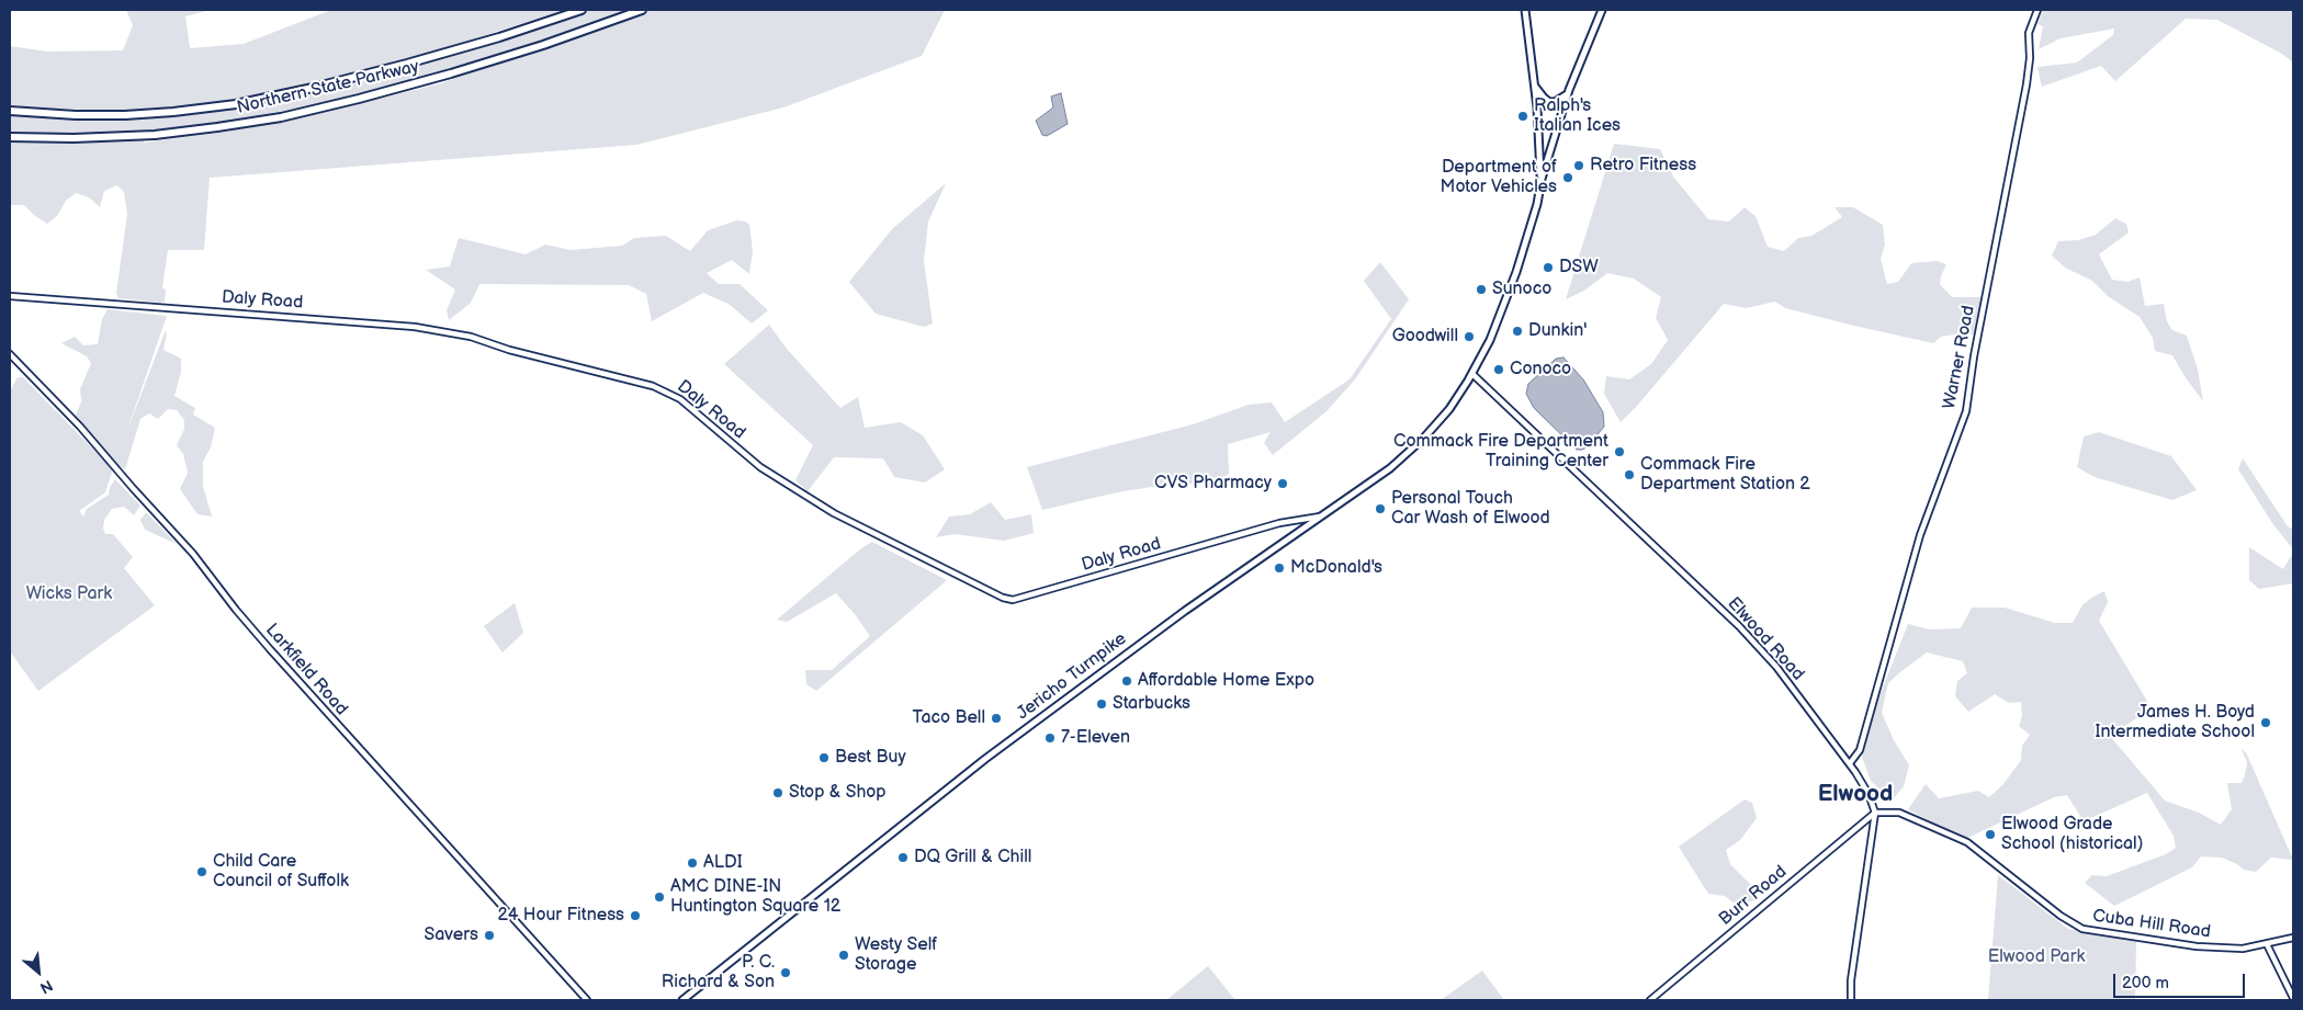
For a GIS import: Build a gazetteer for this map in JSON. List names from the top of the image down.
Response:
{
  "streets": {
    "highway": ["Northern State Parkway"],
    "main road": ["Jericho Turnpike"],
    "street": [
      "Daly Road",
      "Warner Road",
      "Elwood Road",
      "Larkfield Road",
      "Burr Road",
      "Cuba Hill Road"
    ]
  },
  "crossings": [
    ["Daly Road", "Jericho Turnpike"],
    ["Warner Road", "Elwood Road"],
    ["Elwood Road", "Jericho Turnpike"],
    ["Elwood Road", "Burr Road"],
    ["Elwood Road", "Cuba Hill Road"],
    ["Burr Road", "Cuba Hill Road"]
  ],
  "districts": ["Elwood"],
  "parks": ["Wicks Park", "Elwood Park"],
  "places": [
    "Ralph's Italian Ices",
    "Retro Fitness",
    "Department of Motor Vehicles",
    "DSW",
    "Sunoco",
    "Dunkin'",
    "Goodwill",
    "Conoco",
    "Commack Fire Department Training Center",
    "Commack Fire Department Station 2",
    "CVS Pharmacy",
    "Personal Touch Car Wash of Elwood",
    "McDonald's",
    "Affordable Home Expo",
    "Starbucks",
    "Taco Bell",
    "James H. Boyd Intermediate School",
    "7-Eleven",
    "Best Buy",
    "Stop & Shop",
    "Elwood Grade School (historical)",
    "DQ Grill & Chill",
    "ALDI",
    "Child Care Council of Suffolk",
    "AMC DINE-IN Huntington Square 12",
    "24 Hour Fitness",
    "Savers",
    "Westy Self Storage",
    "P. C. Richard & Son"
  ],
  "scale_bar": "200 m",
  "north": "bottom right"
}
